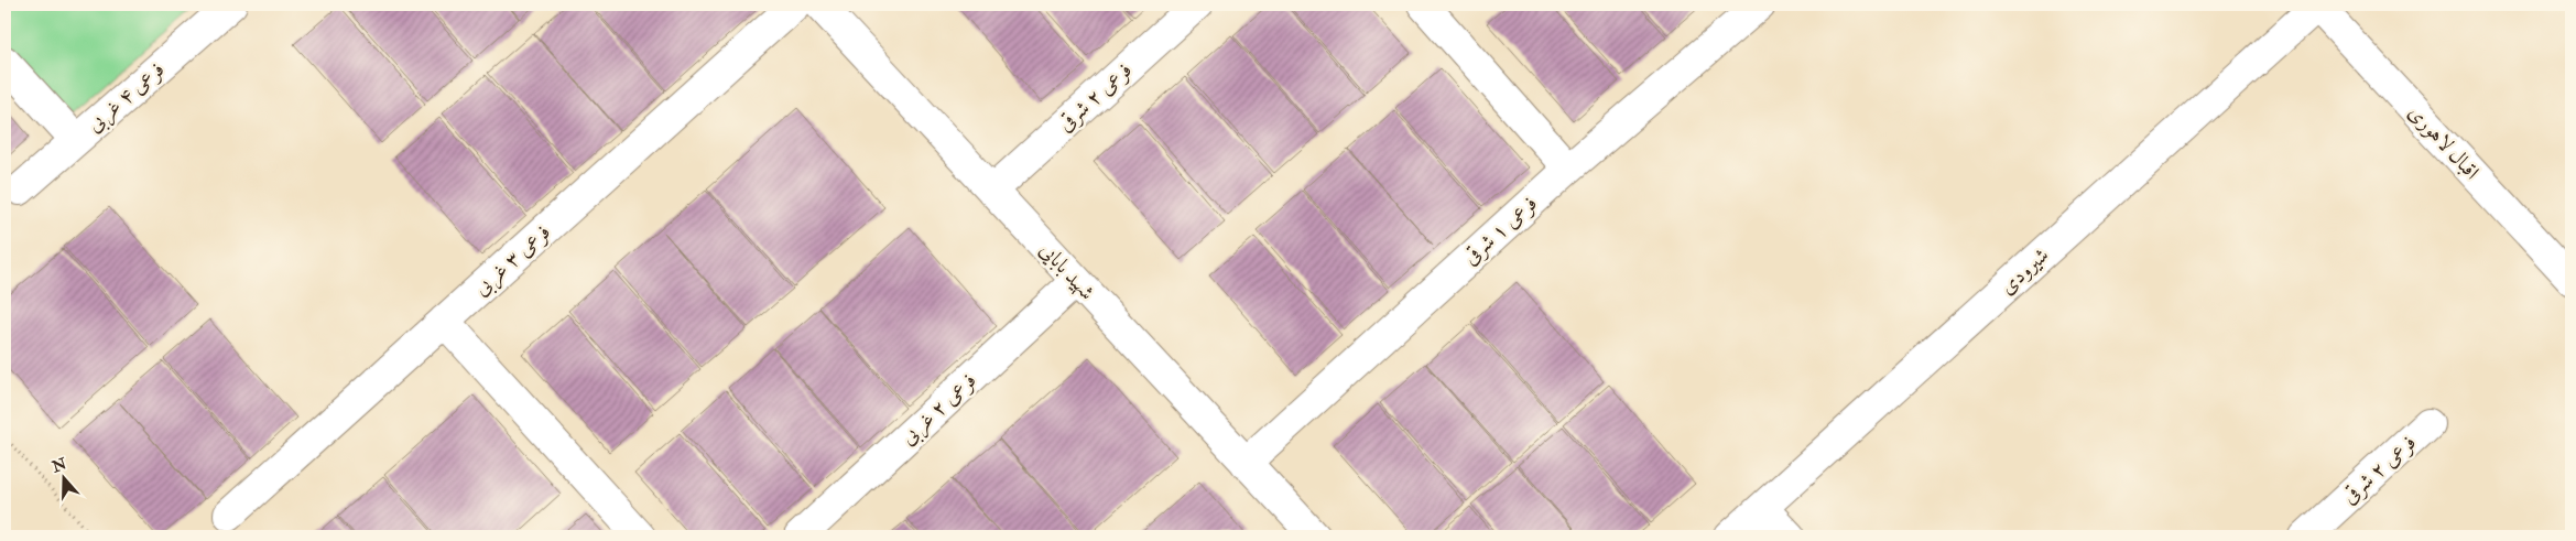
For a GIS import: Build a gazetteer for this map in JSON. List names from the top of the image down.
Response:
{
  "streets": {
    "street": [
      "فرعی ۴ غربی",
      "فرعی ۲ شرقی",
      "اقبال لاهوری",
      "فرعی ۱ شرقی",
      "فرعی ۳ غربی",
      "شهید بابایی",
      "شیرودی",
      "فرعی ۲ غربی"
    ]
  },
  "crossings": [
    ["فرعی ۲ شرقی", "شهید بابایی"],
    ["اقبال لاهوری", "شیرودی"],
    ["فرعی ۱ شرقی", "شهید بابایی"],
    ["شهید بابایی", "فرعی ۲ غربی"]
  ],
  "north": "top"
}
